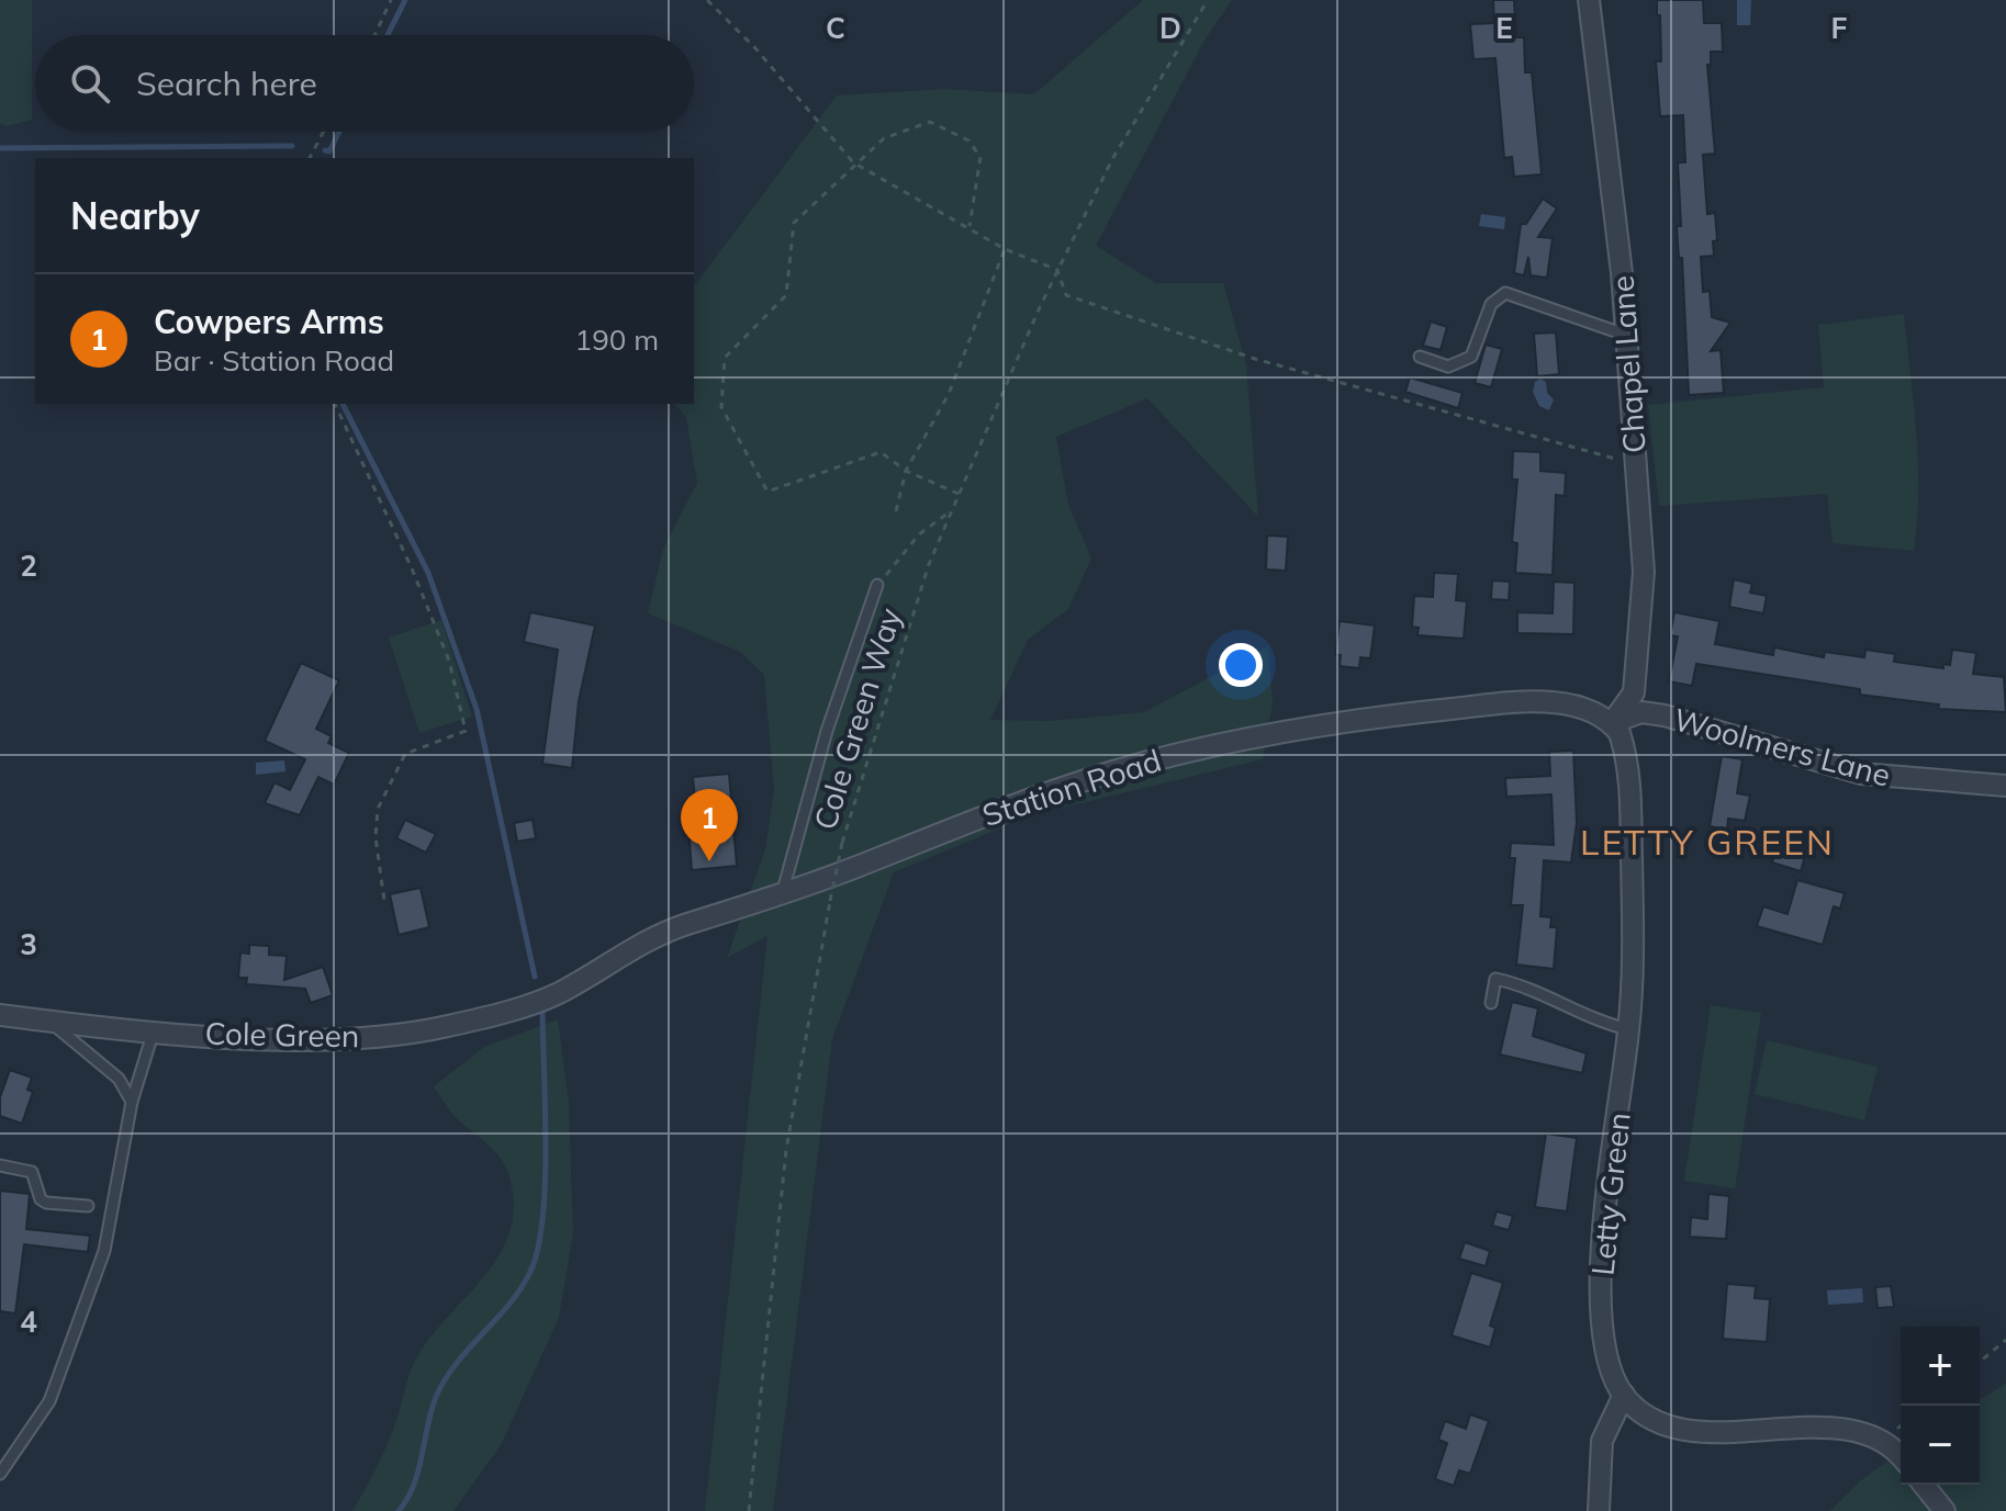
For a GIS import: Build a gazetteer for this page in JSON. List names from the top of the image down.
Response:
{
  "streets": {
    "street": [
      "Chapel Lane",
      "Woolmers Lane",
      "Station Road",
      "Cole Green",
      "Letty Green"
    ],
    "path": ["Cole Green Way"]
  },
  "crossings": [
    ["Chapel Lane", "Woolmers Lane"],
    ["Chapel Lane", "Station Road"],
    ["Chapel Lane", "Letty Green"],
    ["Woolmers Lane", "Station Road"],
    ["Woolmers Lane", "Letty Green"],
    ["Station Road", "Cole Green"],
    ["Station Road", "Letty Green"]
  ],
  "districts": ["LETTY GREEN"],
  "page": {
    "search": "Search here",
    "heading": "Nearby",
    "list": [
      {
        "mark": "1",
        "name": "Cowpers Arms",
        "note": "Bar · Station Road",
        "value": "190 m"
      }
    ],
    "pins": "1",
    "map_buttons": ["+", "−"]
  },
  "grid": {
    "columns": [
      "C",
      "D",
      "E",
      "F"
    ],
    "rows": ["2", "3", "4"]
  }
}
